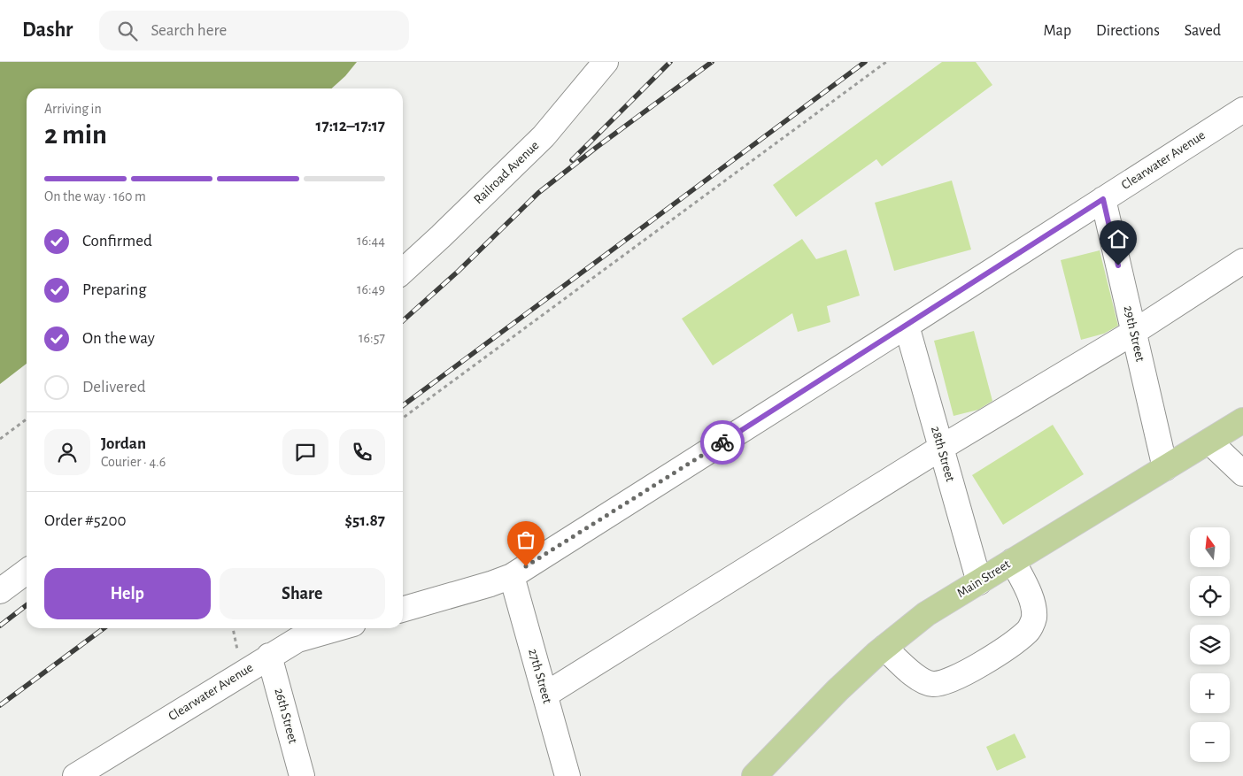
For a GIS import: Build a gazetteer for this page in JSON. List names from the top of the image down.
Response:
{
  "streets": {
    "main road": ["Main Street"],
    "street": [
      "Clearwater Avenue",
      "Railroad Avenue",
      "29th Street",
      "28th Street",
      "27th Street",
      "26th Street"
    ]
  },
  "crossings": [
    ["Clearwater Avenue", "29th Street"],
    ["Clearwater Avenue", "28th Street"],
    ["Clearwater Avenue", "27th Street"],
    ["Clearwater Avenue", "26th Street"],
    ["29th Street", "Main Street"],
    ["28th Street", "Main Street"]
  ],
  "north": "top",
  "page": {
    "header": "Dashr",
    "search": "Search here",
    "nav": ["Map", "Directions", "Saved"],
    "heading": ["2 min", "Arriving in", "17:12–17:17"],
    "panel": [
      "Jordan",
      "Courier · 4.6",
      "Order #5200",
      "$51.87"
    ],
    "bar": "On the way · 160 m",
    "list": [
      ["Confirmed", "16:44"],
      ["Preparing", "16:49"],
      ["On the way", "16:57"],
      "Delivered"
    ],
    "map_buttons": ["+", "−"],
    "buttons": ["Help", "Share"]
  }
}
